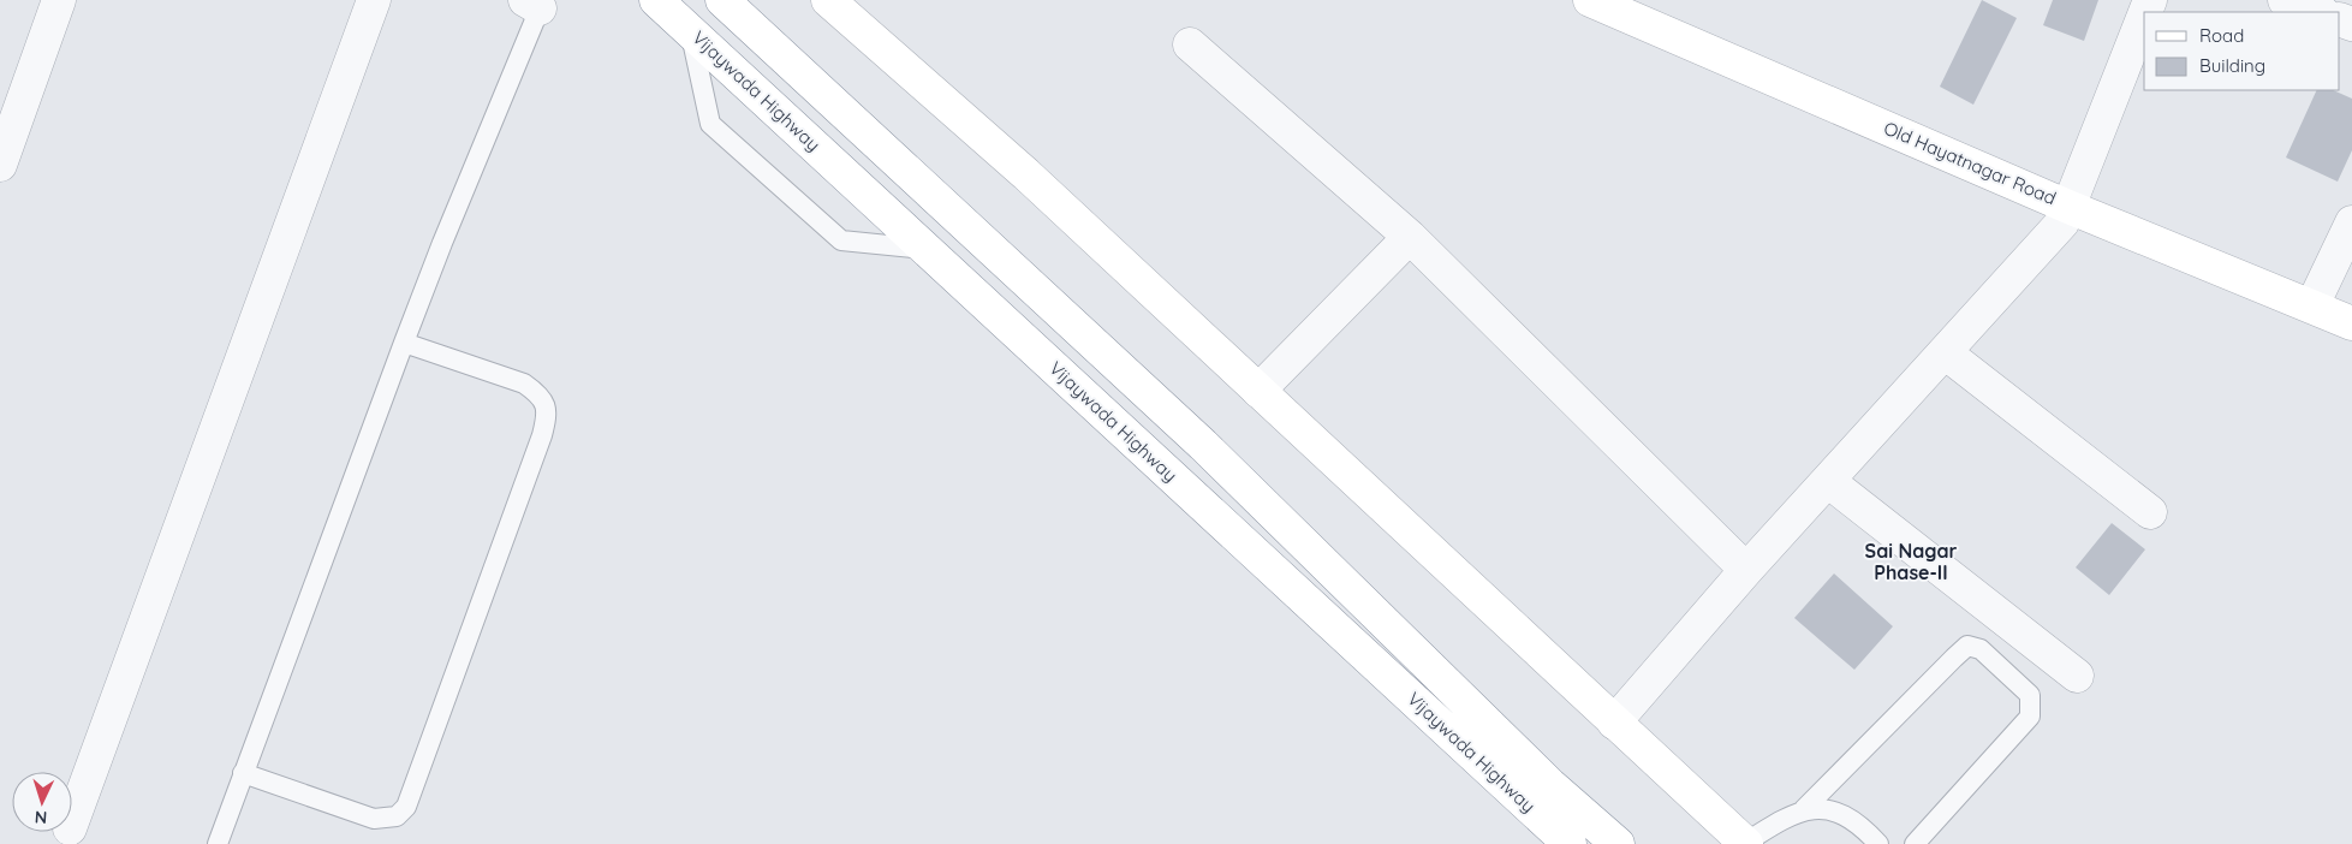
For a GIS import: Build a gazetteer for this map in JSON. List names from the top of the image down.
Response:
{
  "streets": {
    "main road": ["Vijaywada Highway", "Old Hayatnagar Road"]
  },
  "districts": ["Sai Nagar Phase-II"],
  "legend": ["Road", "Building"],
  "north": "bottom"
}
